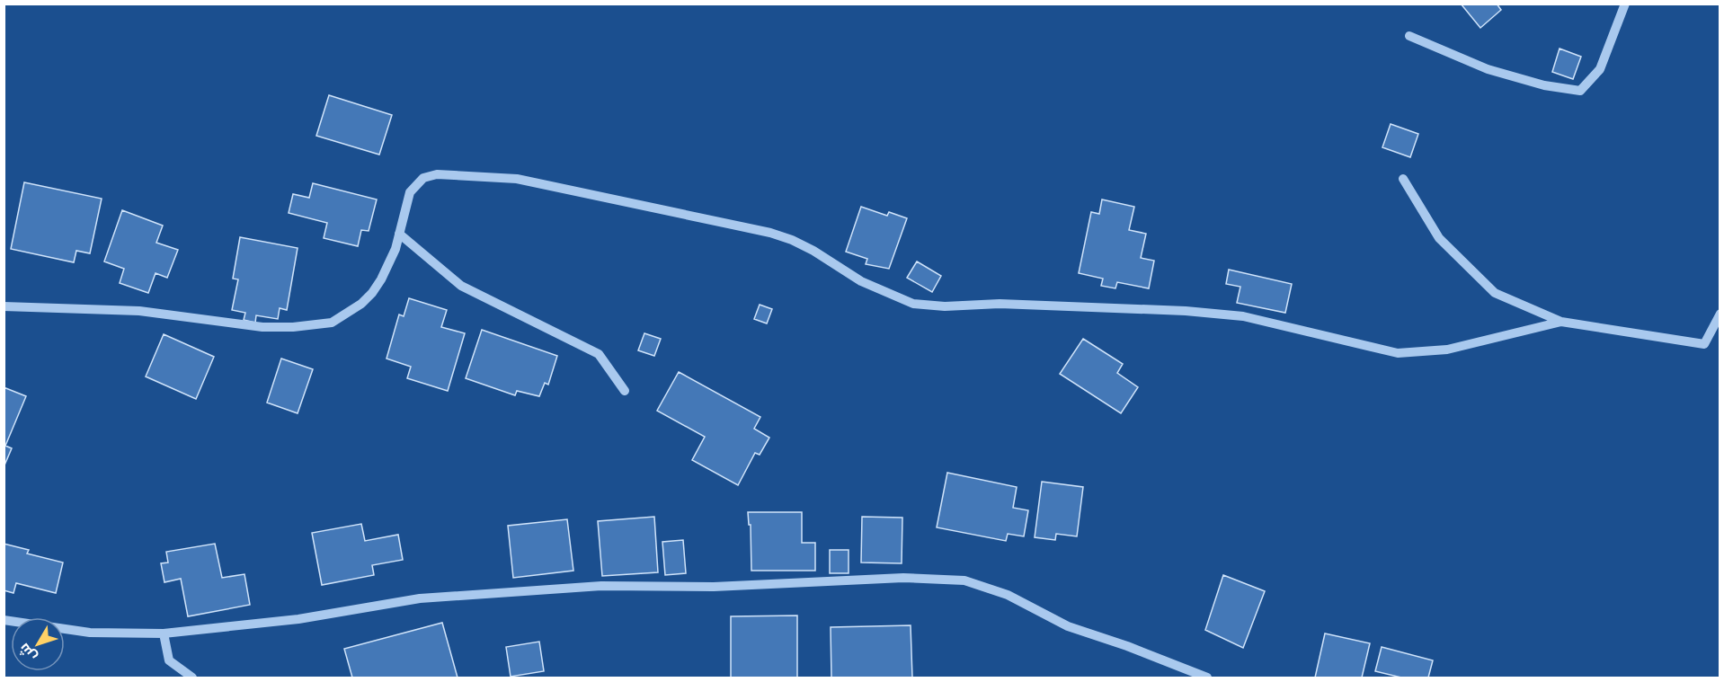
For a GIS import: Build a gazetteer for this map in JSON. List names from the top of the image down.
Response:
{
  "north": "bottom left"
}
